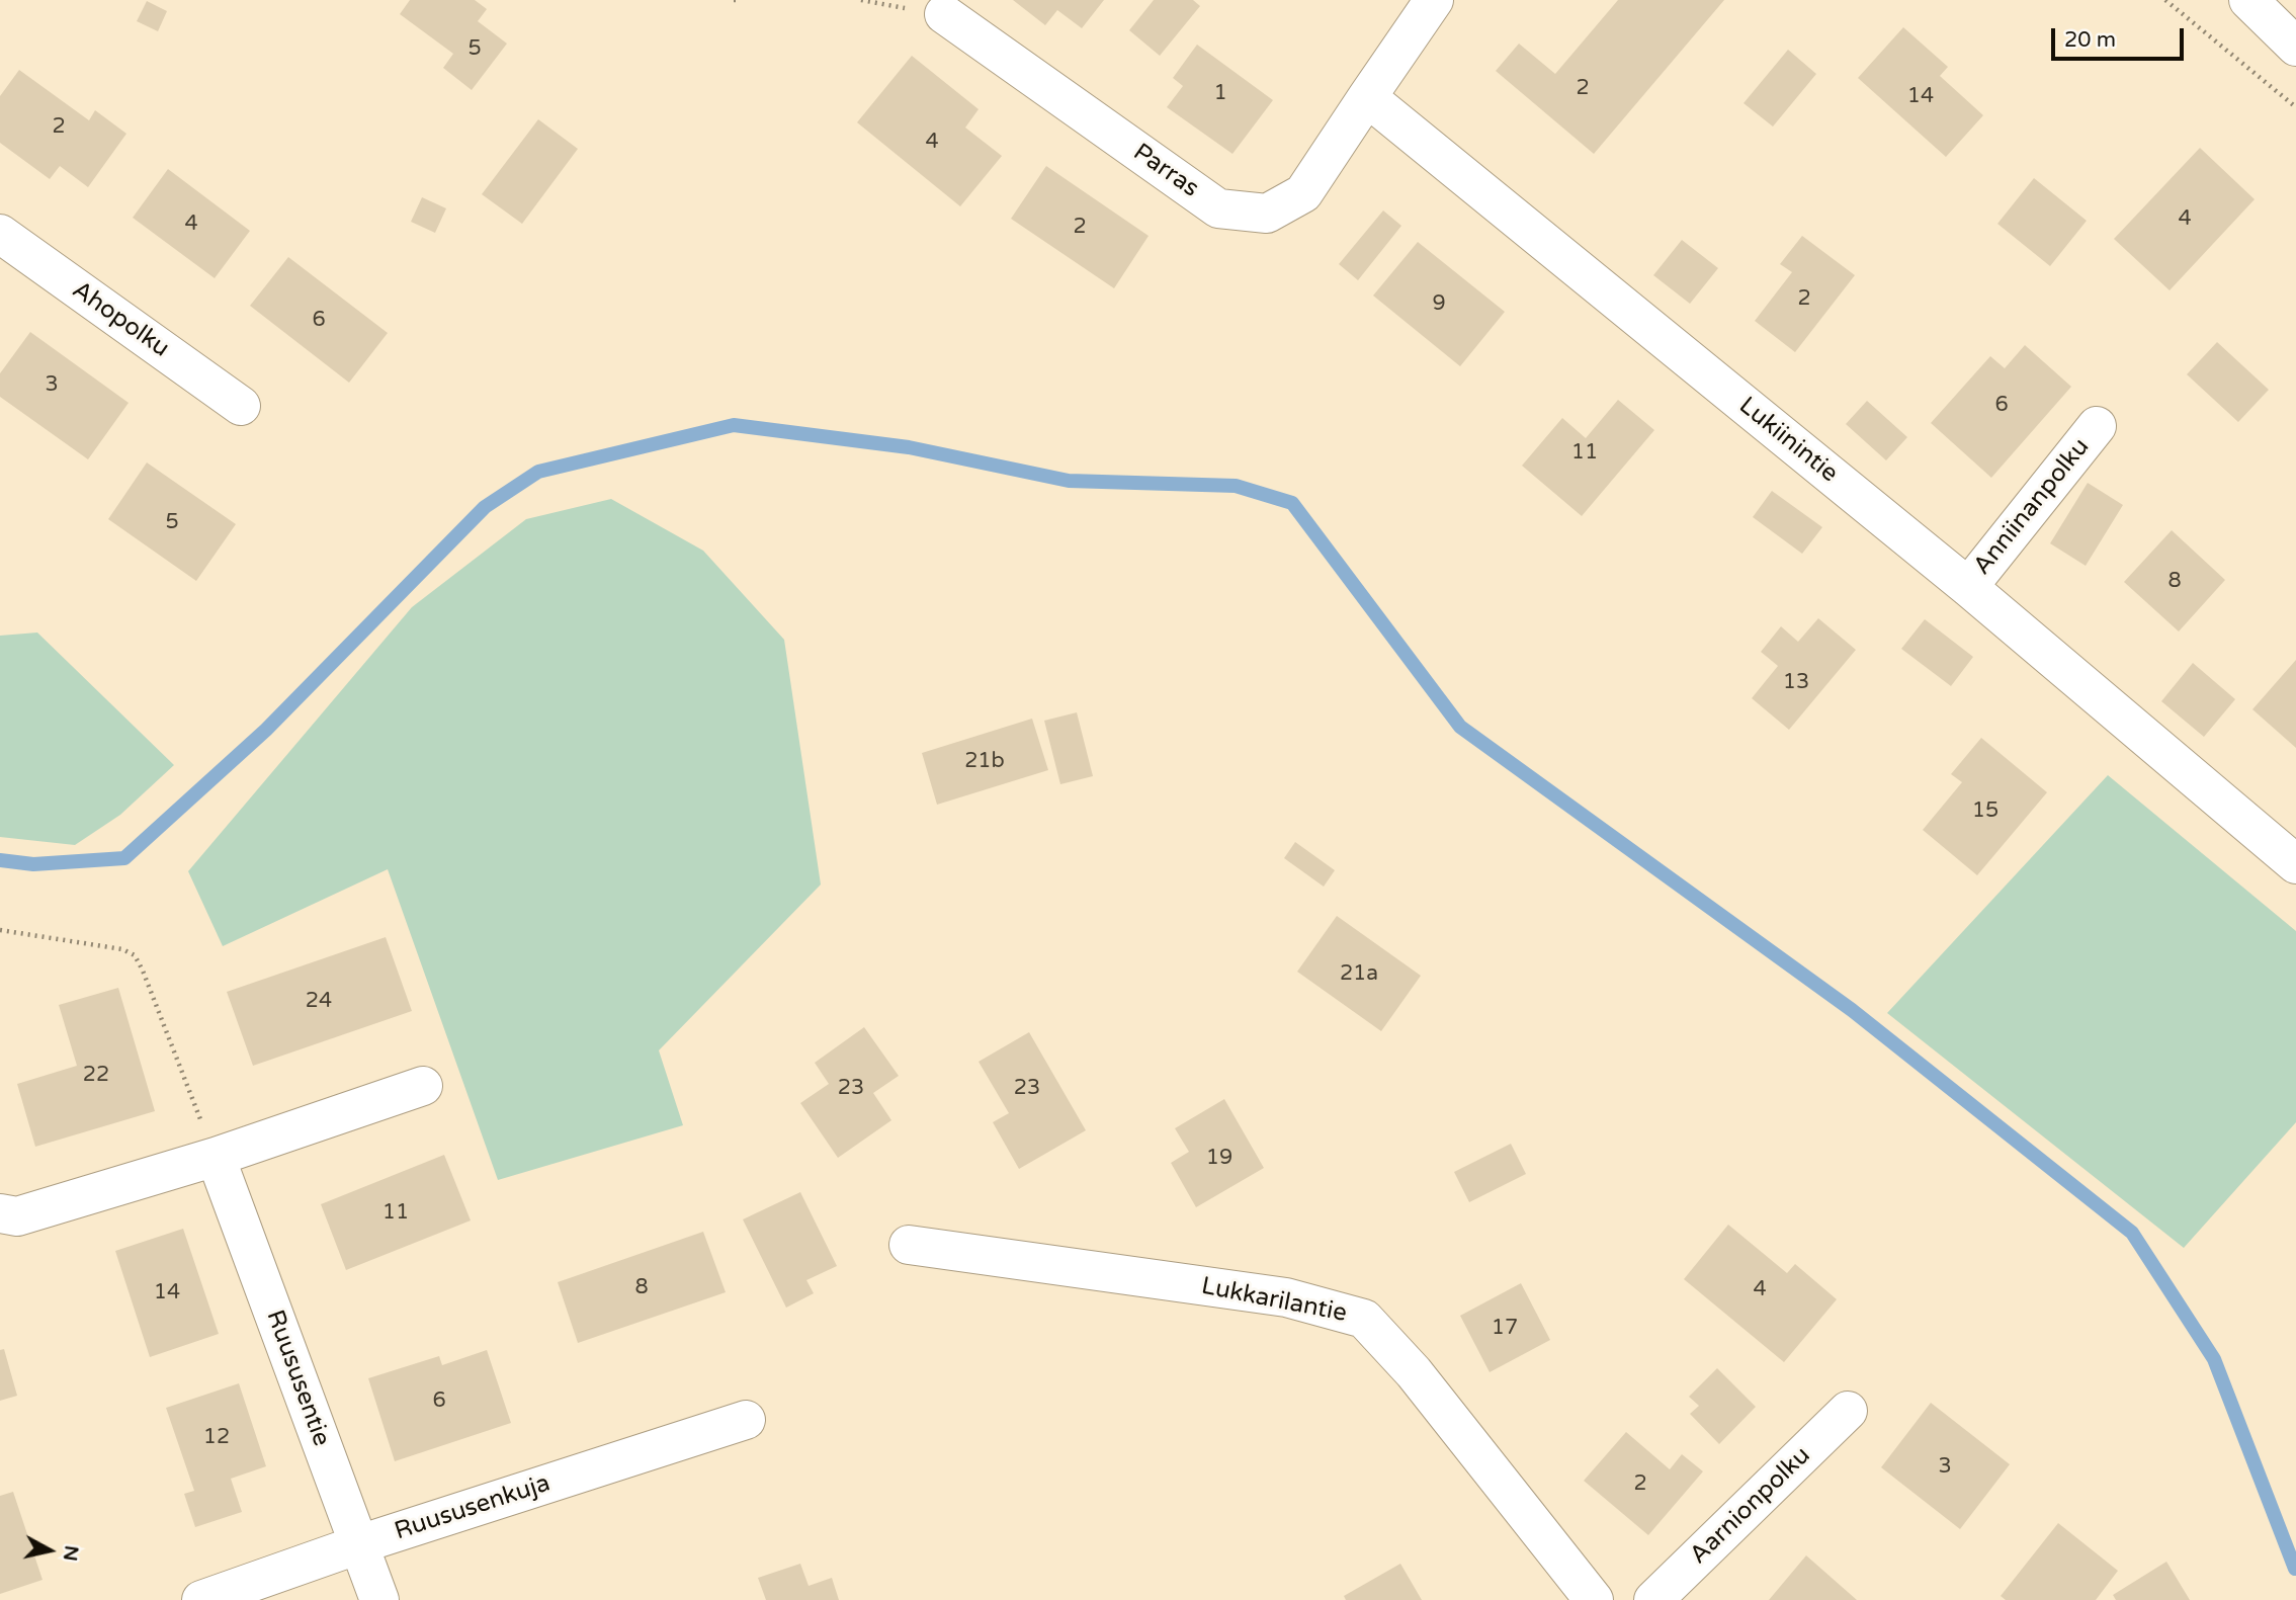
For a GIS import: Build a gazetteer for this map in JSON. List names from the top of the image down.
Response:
{
  "streets": {
    "street": [
      "Parras",
      "Ahopolku",
      "Lukiinintie",
      "Anniinanpolku",
      "Lukkarilantie",
      "Ruususentie",
      "Aarnionpolku",
      "Ruususenkuja"
    ]
  },
  "crossings": [
    ["Parras", "Lukiinintie"],
    ["Lukiinintie", "Anniinanpolku"],
    ["Ruususentie", "Ruususenkuja"]
  ],
  "house_numbers": [
    "5",
    "2",
    "1",
    "14",
    "2",
    "4",
    "4",
    "4",
    "2",
    "2",
    "9",
    "6",
    "3",
    "6",
    "11",
    "5",
    "8",
    "13",
    "21b",
    "15",
    "21a",
    "24",
    "22",
    "23",
    "23",
    "19",
    "11",
    "8",
    "4",
    "14",
    "17",
    "6",
    "12",
    "3",
    "2"
  ],
  "scale_bar": "20 m",
  "north": "right"
}
